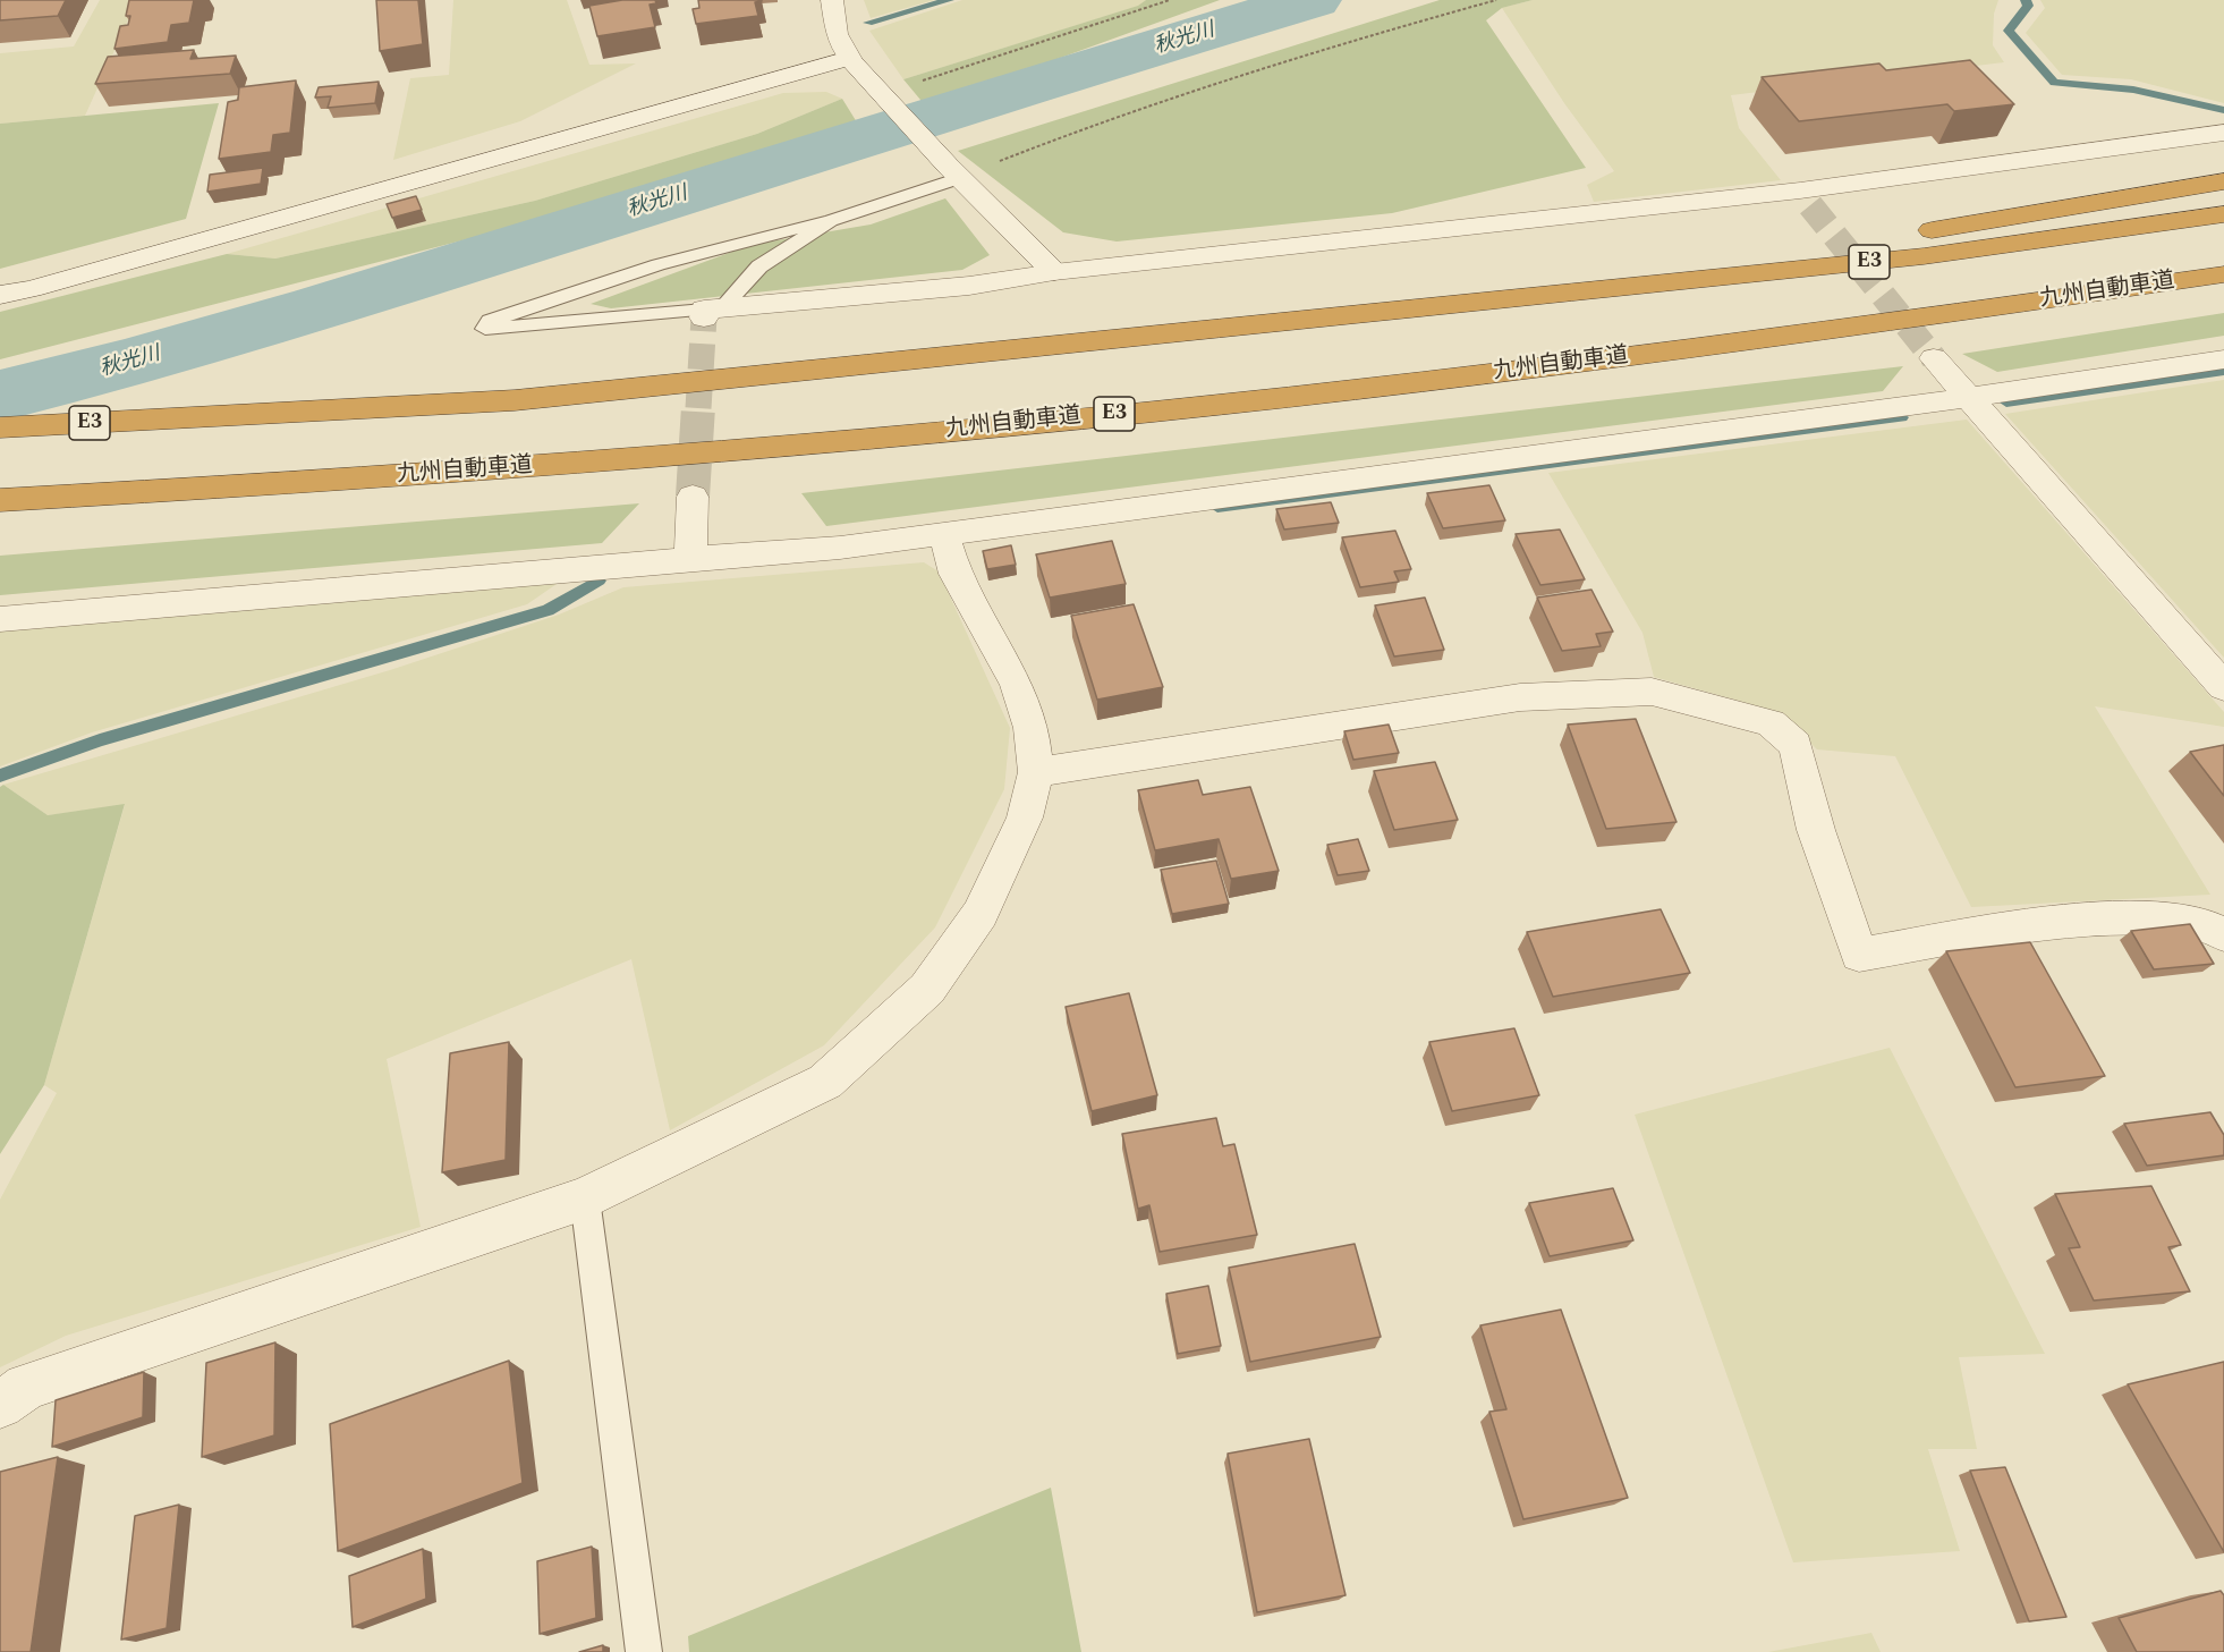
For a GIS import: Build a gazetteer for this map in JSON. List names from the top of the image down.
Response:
{
  "streets": {
    "highway": ["E3", "九州自動車道"]
  },
  "water": ["秋光川"]
}
